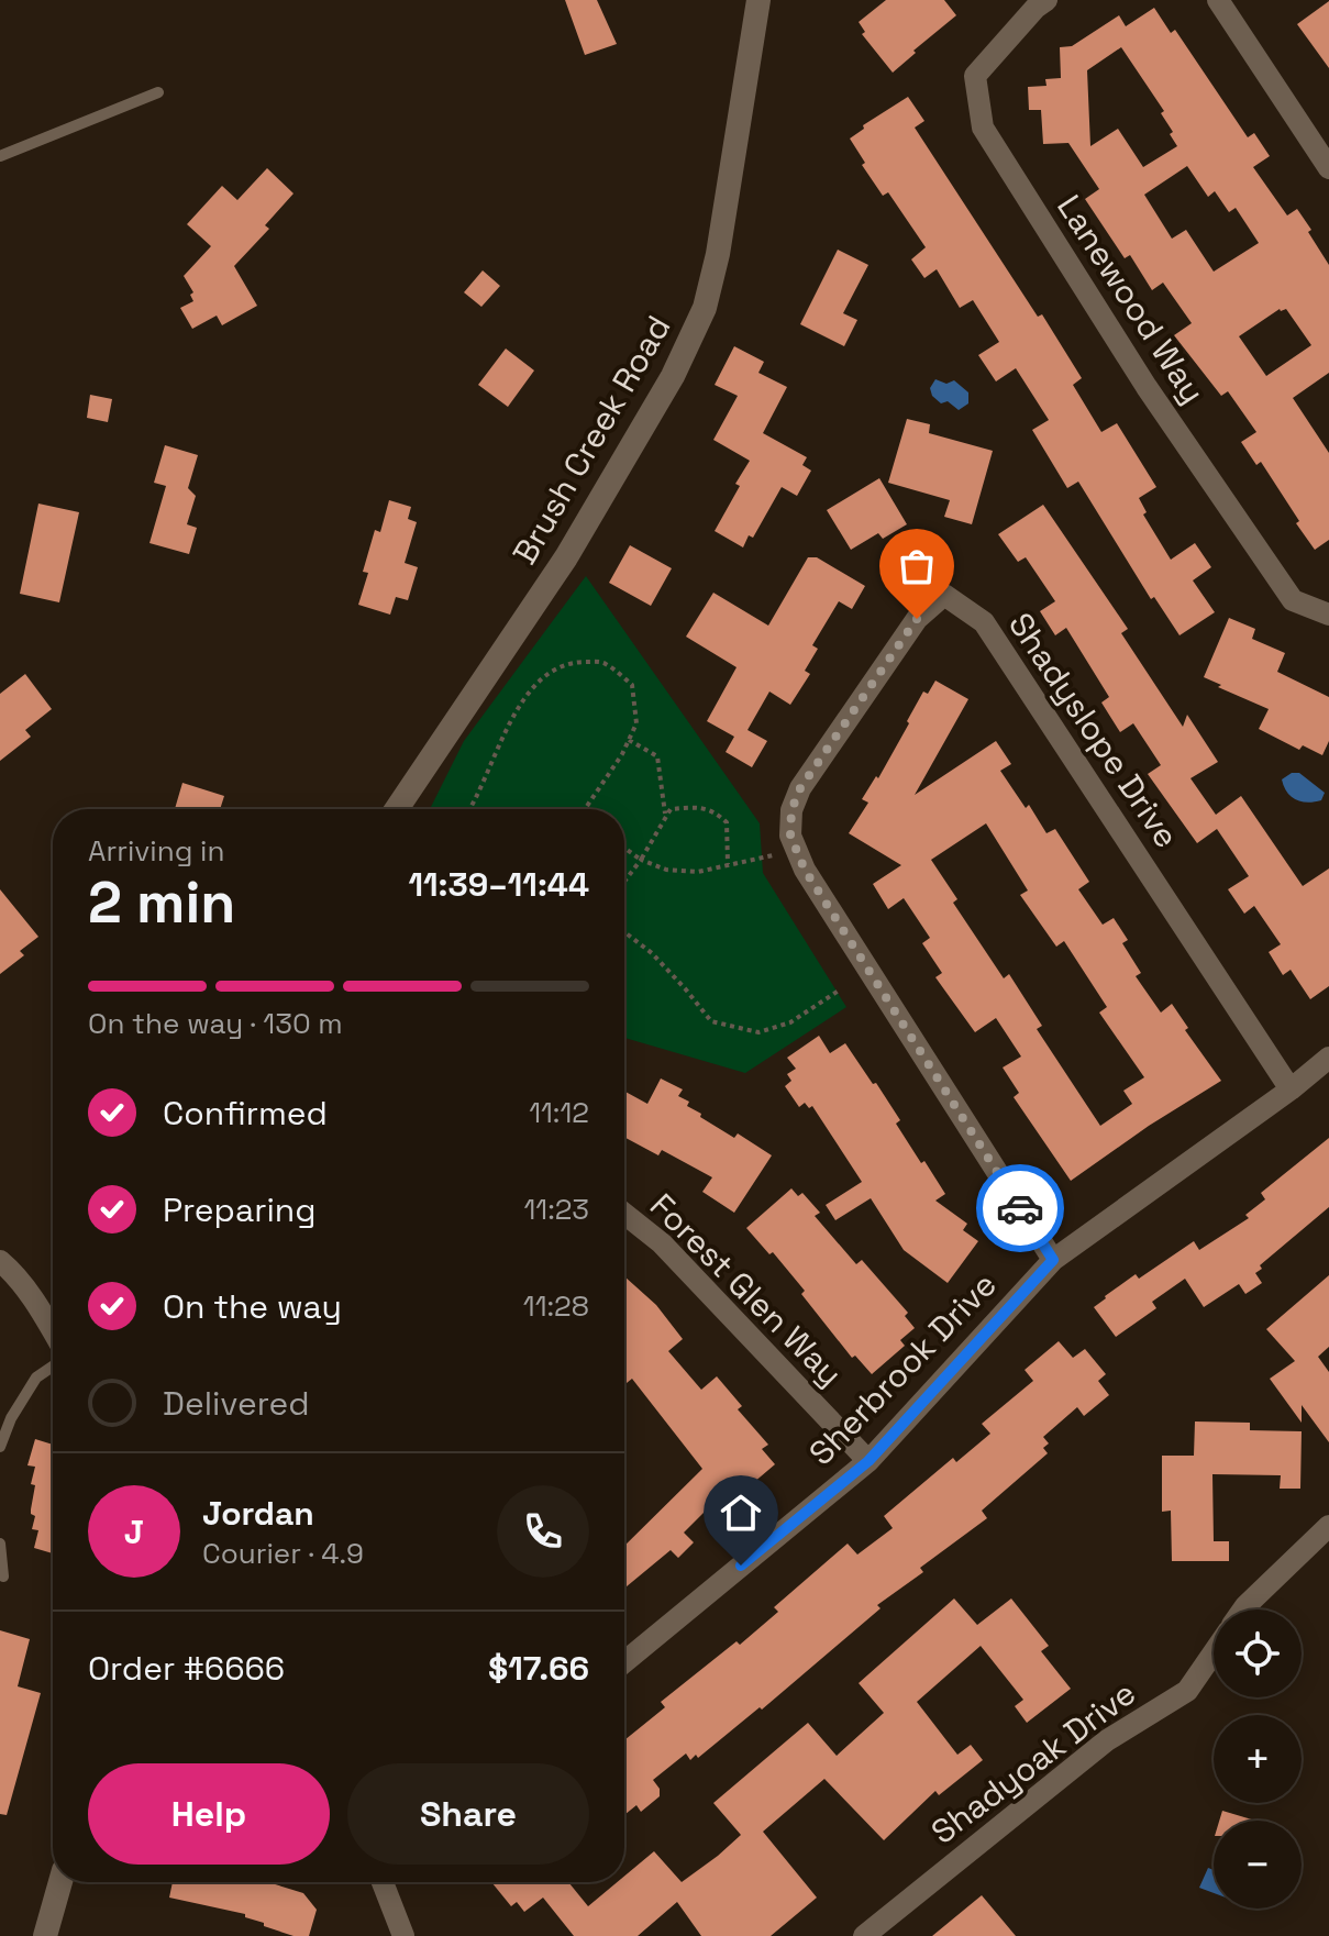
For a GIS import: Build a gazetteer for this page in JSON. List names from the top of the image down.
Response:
{
  "streets": {
    "street": [
      "Lanewood Way",
      "Brush Creek Road",
      "Shadyslope Drive",
      "Forest Glen Way",
      "Sherbrook Drive",
      "Shadyoak Drive"
    ]
  },
  "crossings": [
    ["Shadyslope Drive", "Sherbrook Drive"],
    ["Forest Glen Way", "Sherbrook Drive"]
  ],
  "page": {
    "heading": ["2 min", "Arriving in", "11:39–11:44"],
    "panel": [
      "Jordan",
      "Courier · 4.9",
      "Order #6666",
      "$17.66"
    ],
    "bar": "On the way · 130 m",
    "list": [
      ["Confirmed", "11:12"],
      ["Preparing", "11:23"],
      ["On the way", "11:28"],
      "Delivered"
    ],
    "round": "J",
    "map_buttons": ["+", "−"],
    "buttons": ["Help", "Share"]
  }
}
